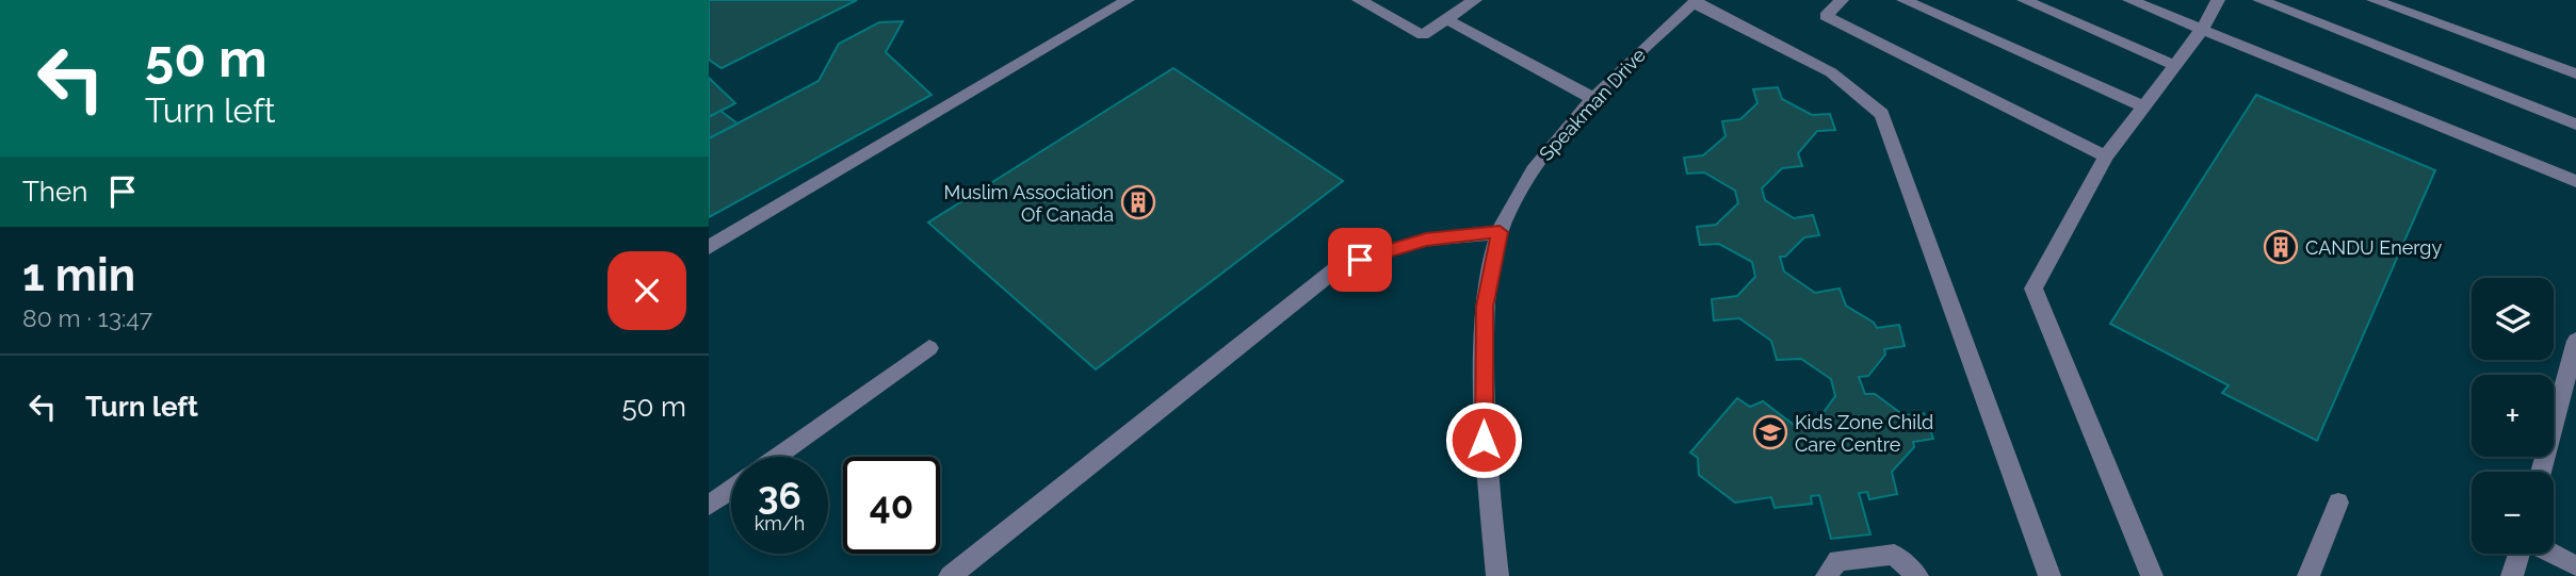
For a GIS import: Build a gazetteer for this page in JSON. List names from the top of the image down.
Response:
{
  "streets": {
    "street": ["Speakman Drive"]
  },
  "places": {
    "building": ["Muslim Association Of Canada", "CANDU Energy"],
    "school or university": ["Kids Zone Child Care Centre"]
  },
  "page": {
    "turn": ["50 m", "Turn left"],
    "then": "Then",
    "heading": ["1 min", "80 m · 13:47"],
    "map_buttons": ["+", "−"],
    "list": [
      {
        "name": "Turn left",
        "value": "50 m"
      }
    ],
    "speed": "36 km/h",
    "limit": "40"
  }
}
